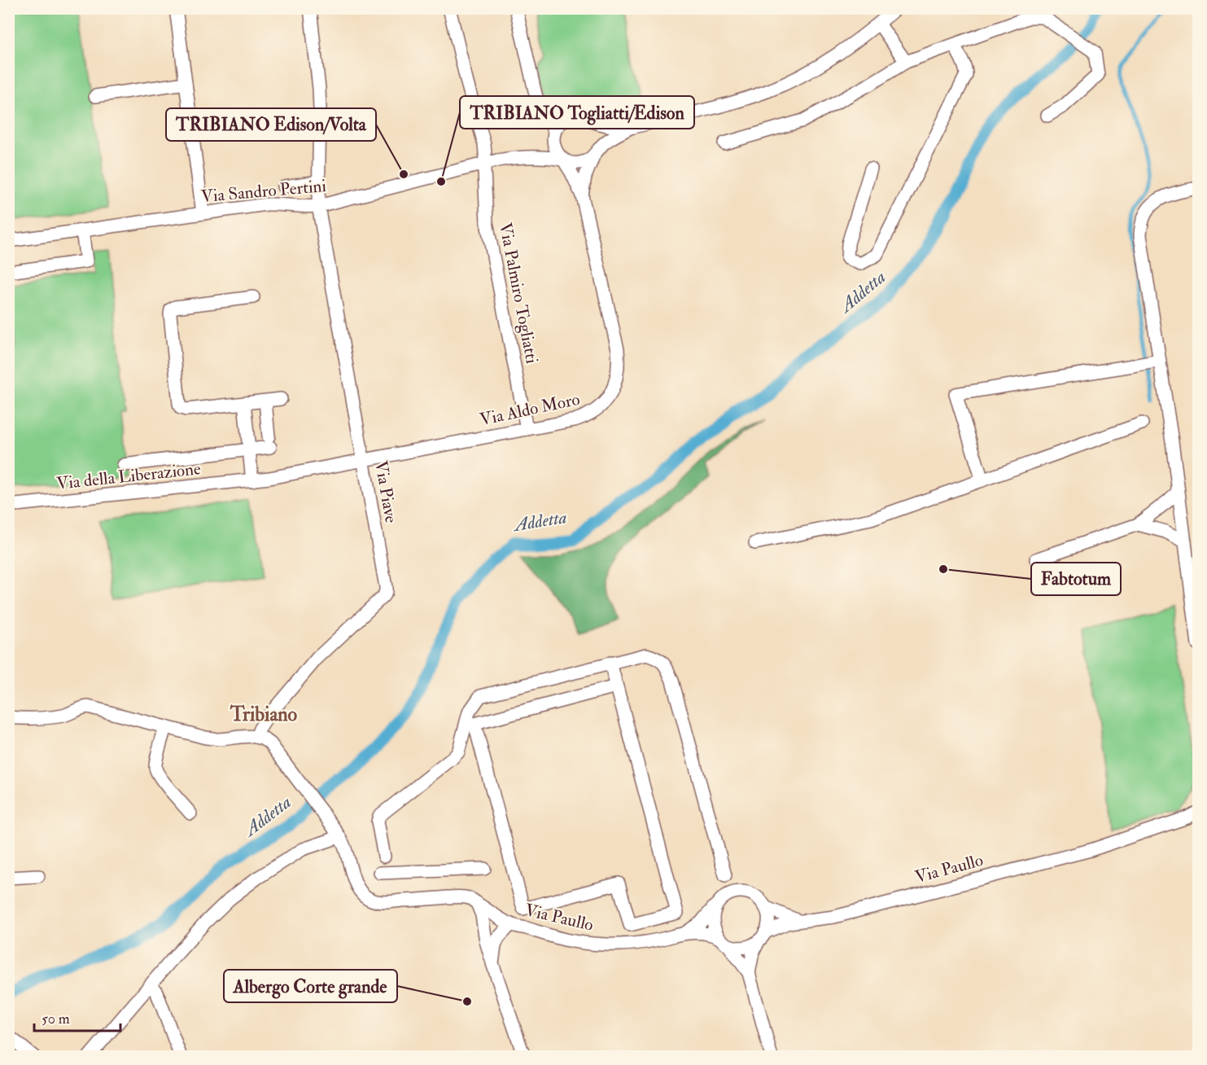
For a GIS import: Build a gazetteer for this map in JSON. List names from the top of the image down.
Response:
{
  "streets": {
    "street": [
      "Via Sandro Pertini",
      "Via Palmiro Togliatti",
      "Via Aldo Moro",
      "Via della Liberazione",
      "Via Piave",
      "Via Paullo"
    ]
  },
  "crossings": [
    ["Via Sandro Pertini", "Via Palmiro Togliatti"],
    ["Via Sandro Pertini", "Via Piave"],
    ["Via Palmiro Togliatti", "Via Aldo Moro"],
    ["Via Aldo Moro", "Via della Liberazione"],
    ["Via Aldo Moro", "Via Piave"],
    ["Via della Liberazione", "Via Piave"]
  ],
  "districts": ["Tribiano"],
  "water": ["Addetta"],
  "places": [
    "TRIBIANO Edison/Volta",
    "TRIBIANO Togliatti/Edison",
    "Fabtotum",
    "Albergo Corte grande"
  ],
  "scale_bar": "50 m"
}
